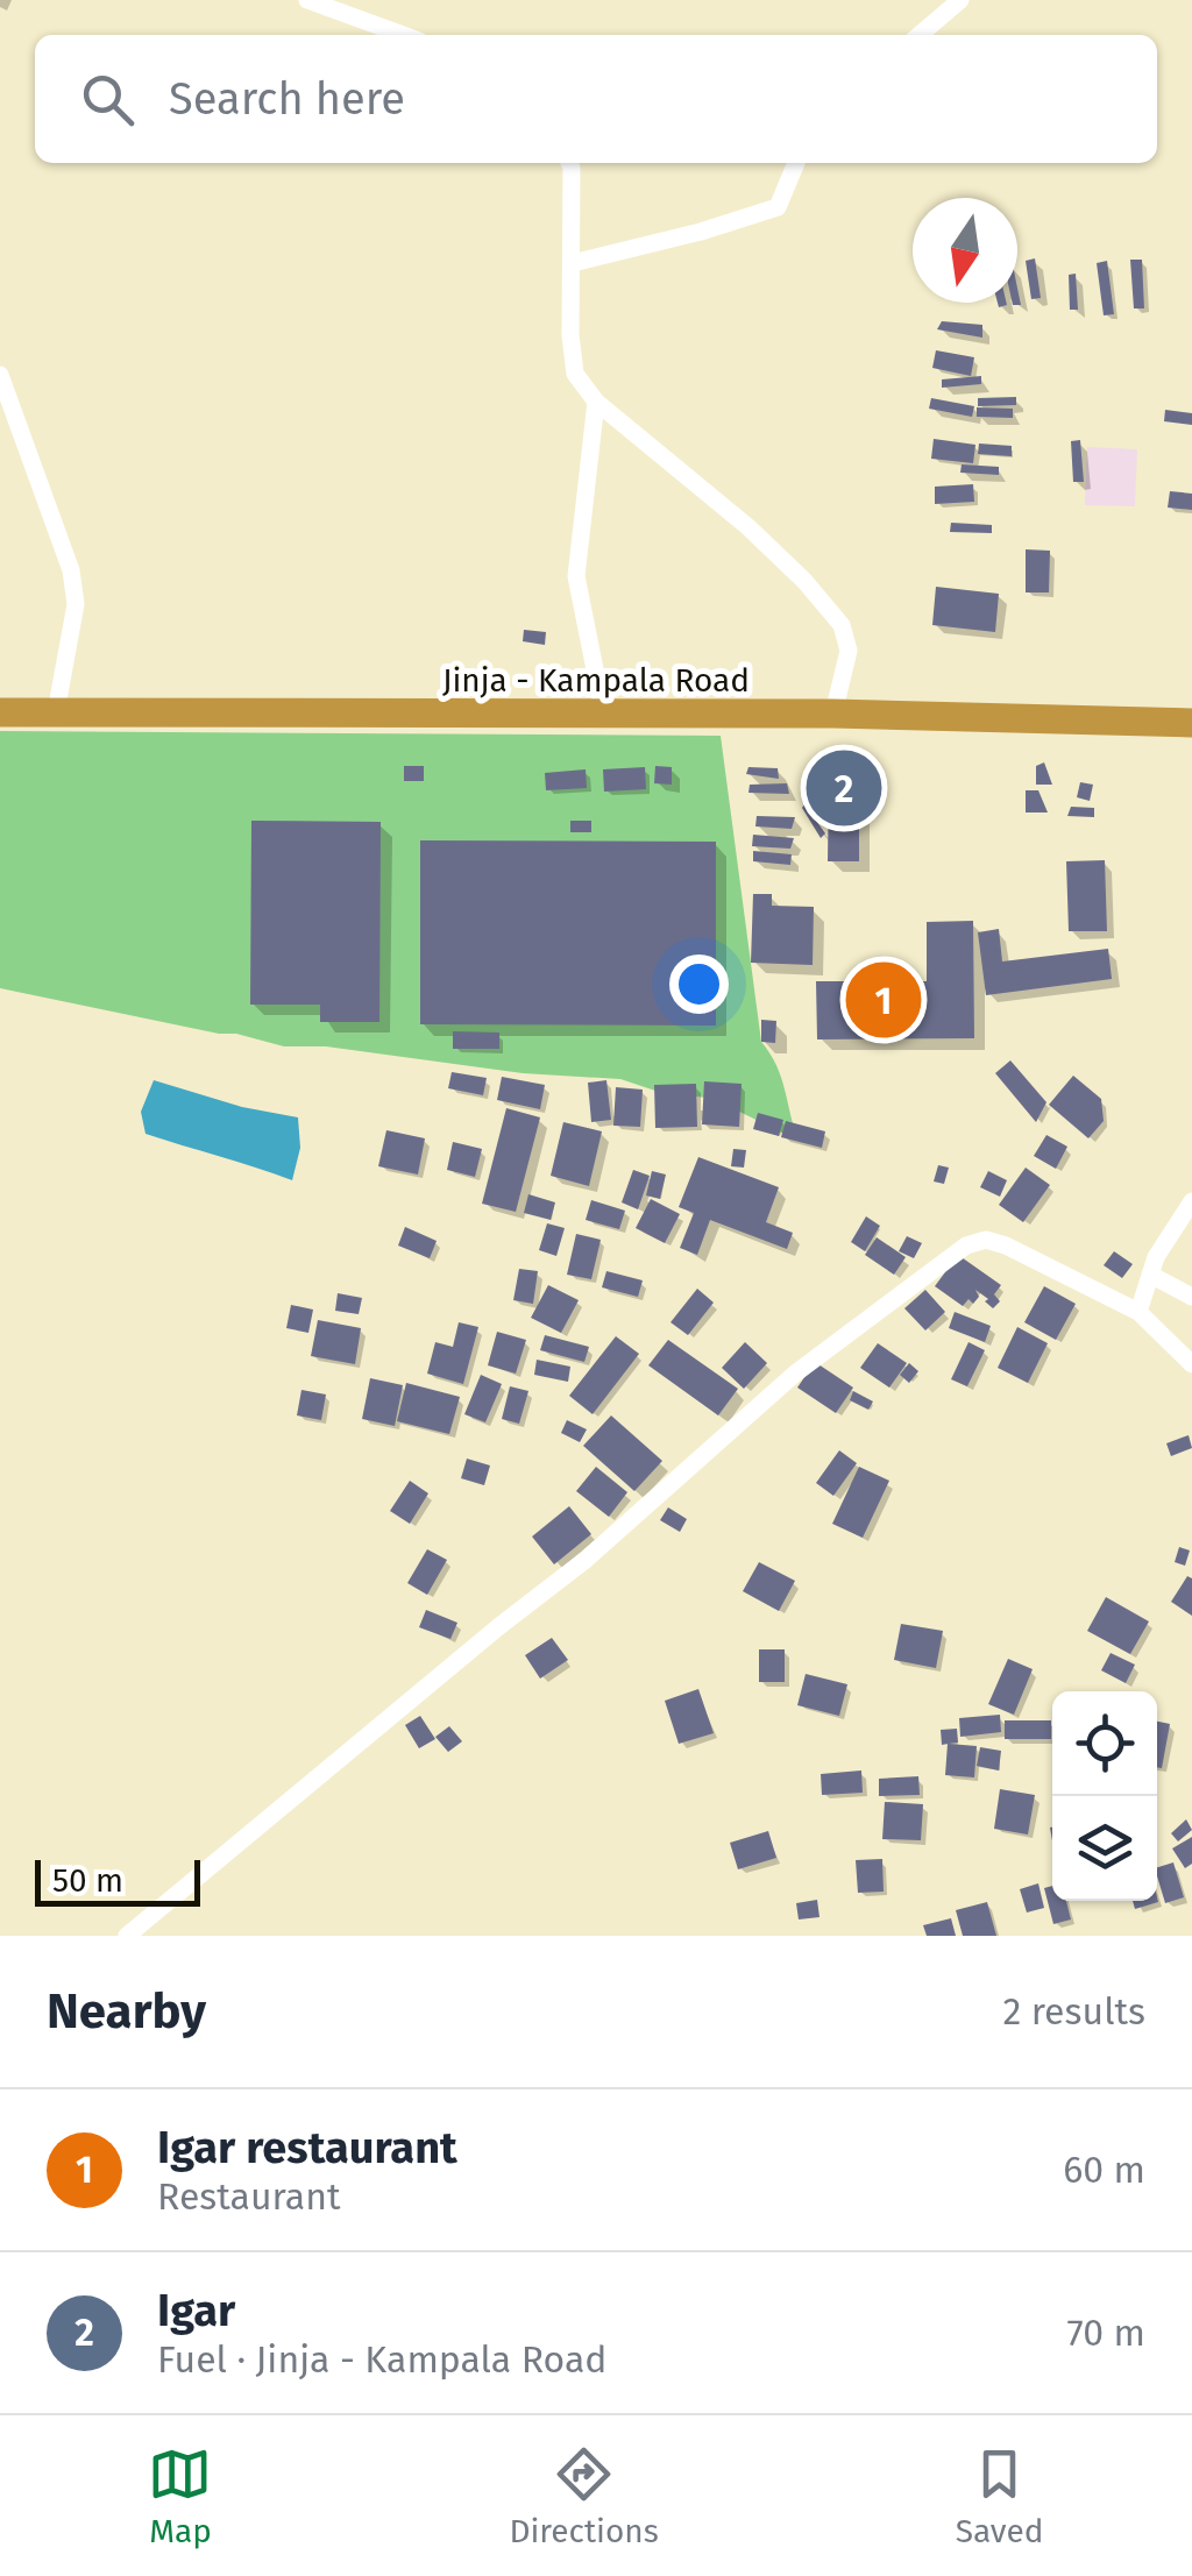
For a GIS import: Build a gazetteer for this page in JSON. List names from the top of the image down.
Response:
{
  "streets": {
    "highway": ["Jinja - Kampala Road"]
  },
  "scale_bar": "50 m",
  "north": "bottom",
  "page": {
    "search": "Search here",
    "pins": ["2", "1"],
    "scale": "50 m",
    "heading": ["Nearby", "2 results"],
    "list": [
      {
        "mark": "1",
        "name": "Igar restaurant",
        "note": "Restaurant",
        "value": "60 m"
      },
      {
        "mark": "2",
        "name": "Igar",
        "note": "Fuel · Jinja - Kampala Road",
        "value": "70 m"
      }
    ],
    "nav": ["Map", "Directions", "Saved"]
  }
}
